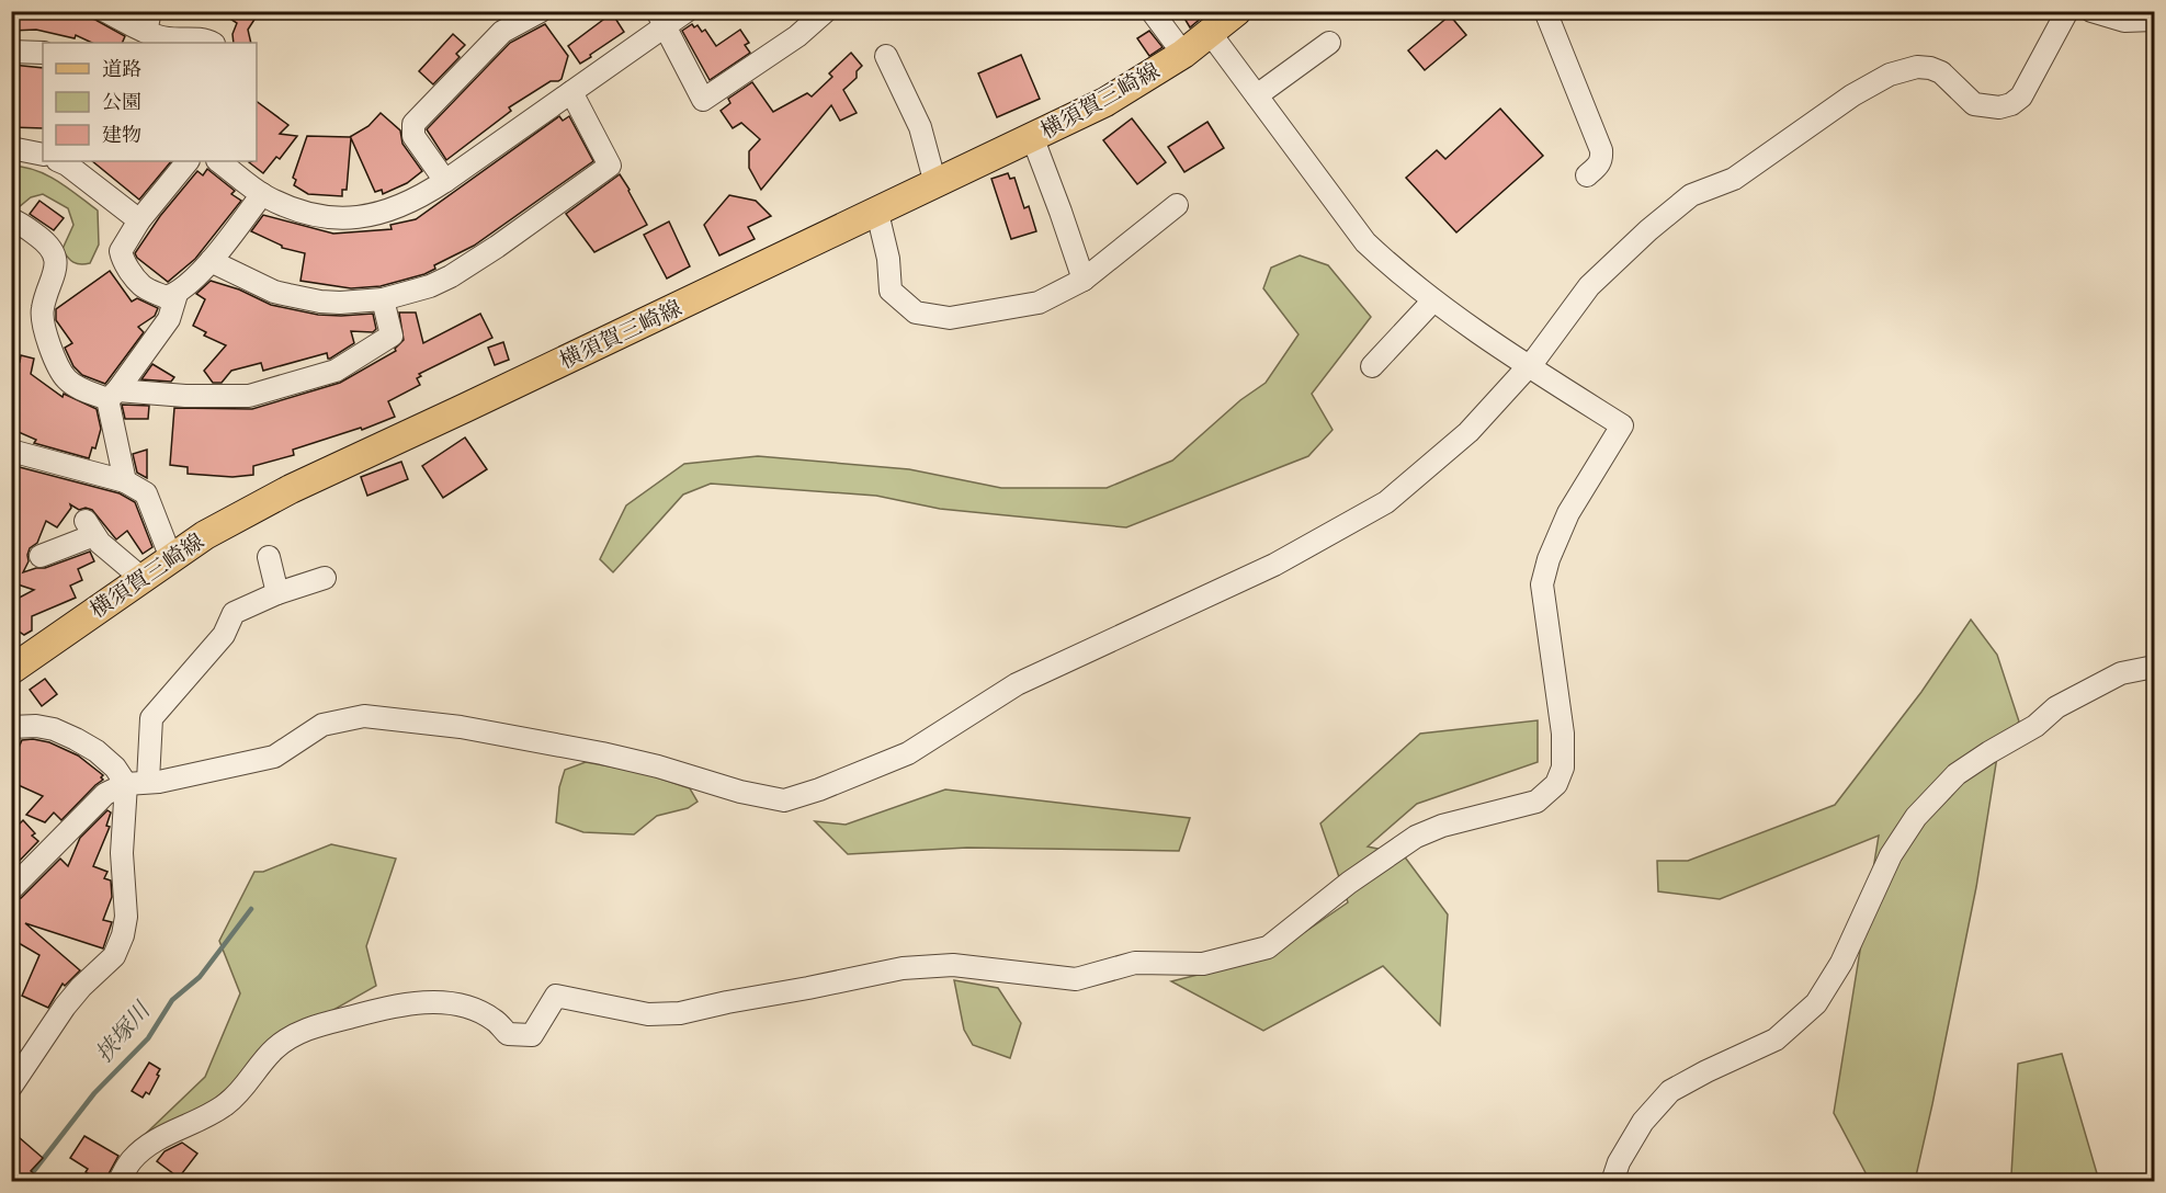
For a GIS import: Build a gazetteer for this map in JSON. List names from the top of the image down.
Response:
{
  "streets": {
    "main road": ["横須賀三崎線"]
  },
  "water": ["挟塚川"],
  "legend": ["道路", "公園", "建物"]
}
